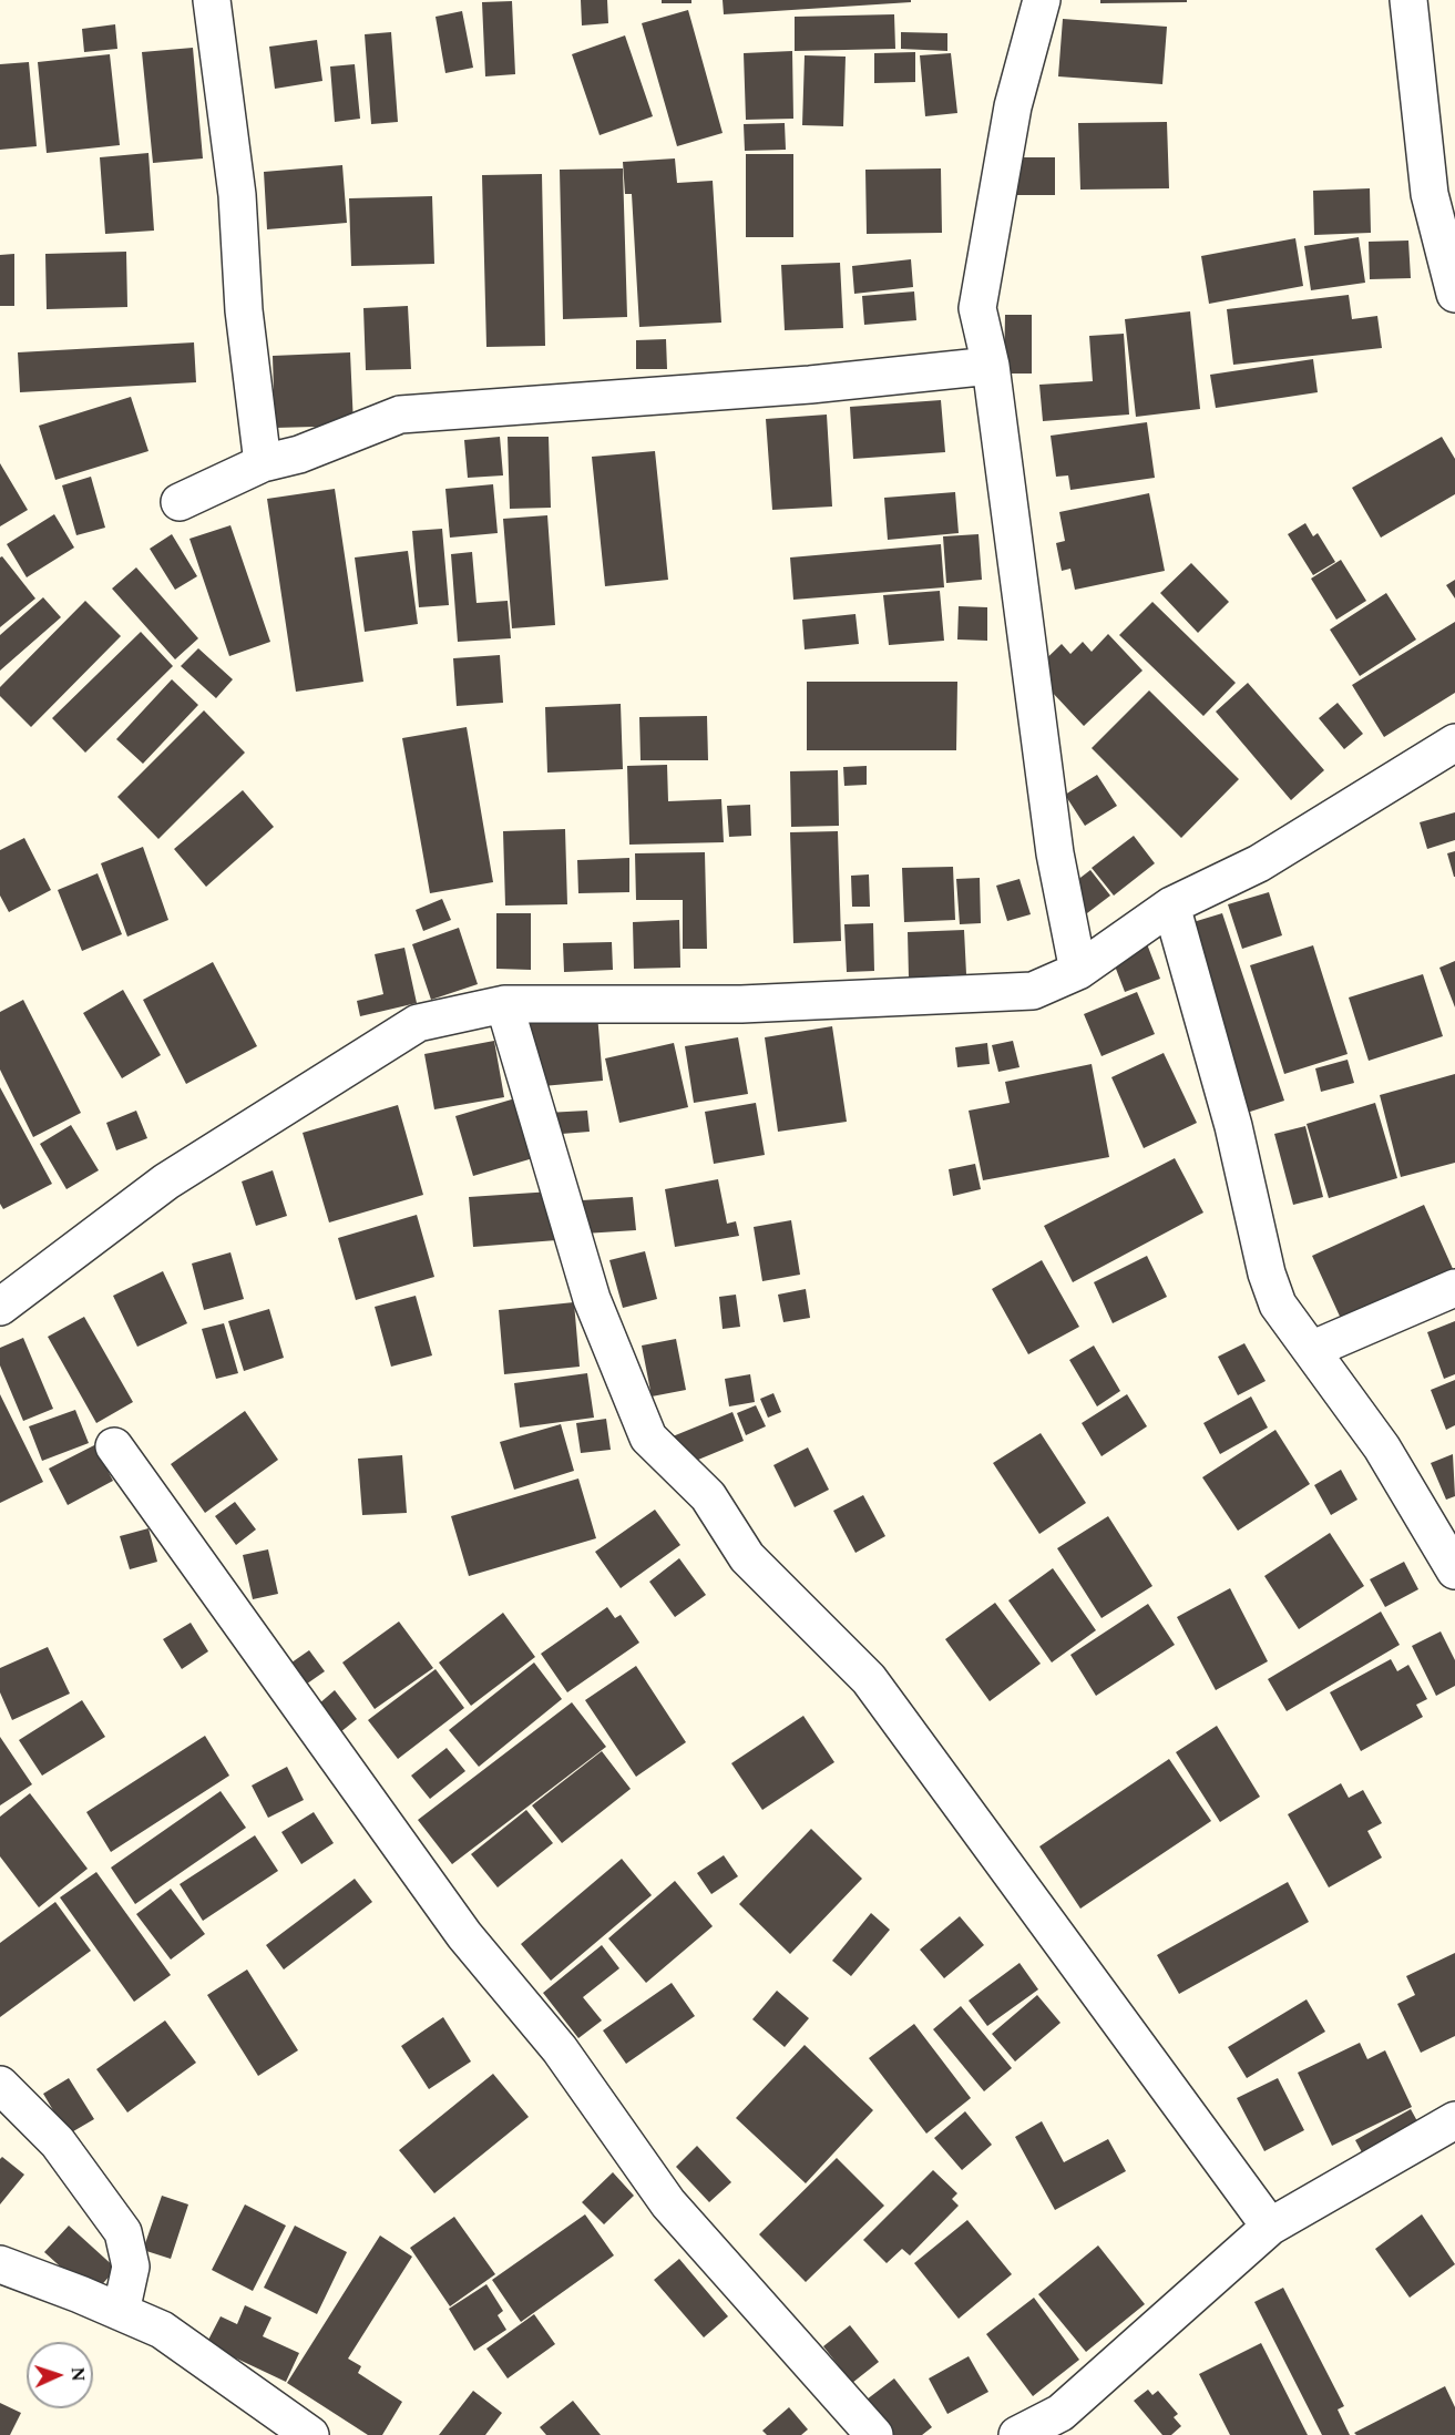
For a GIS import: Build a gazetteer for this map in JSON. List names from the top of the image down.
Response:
{
  "north": "right"
}
